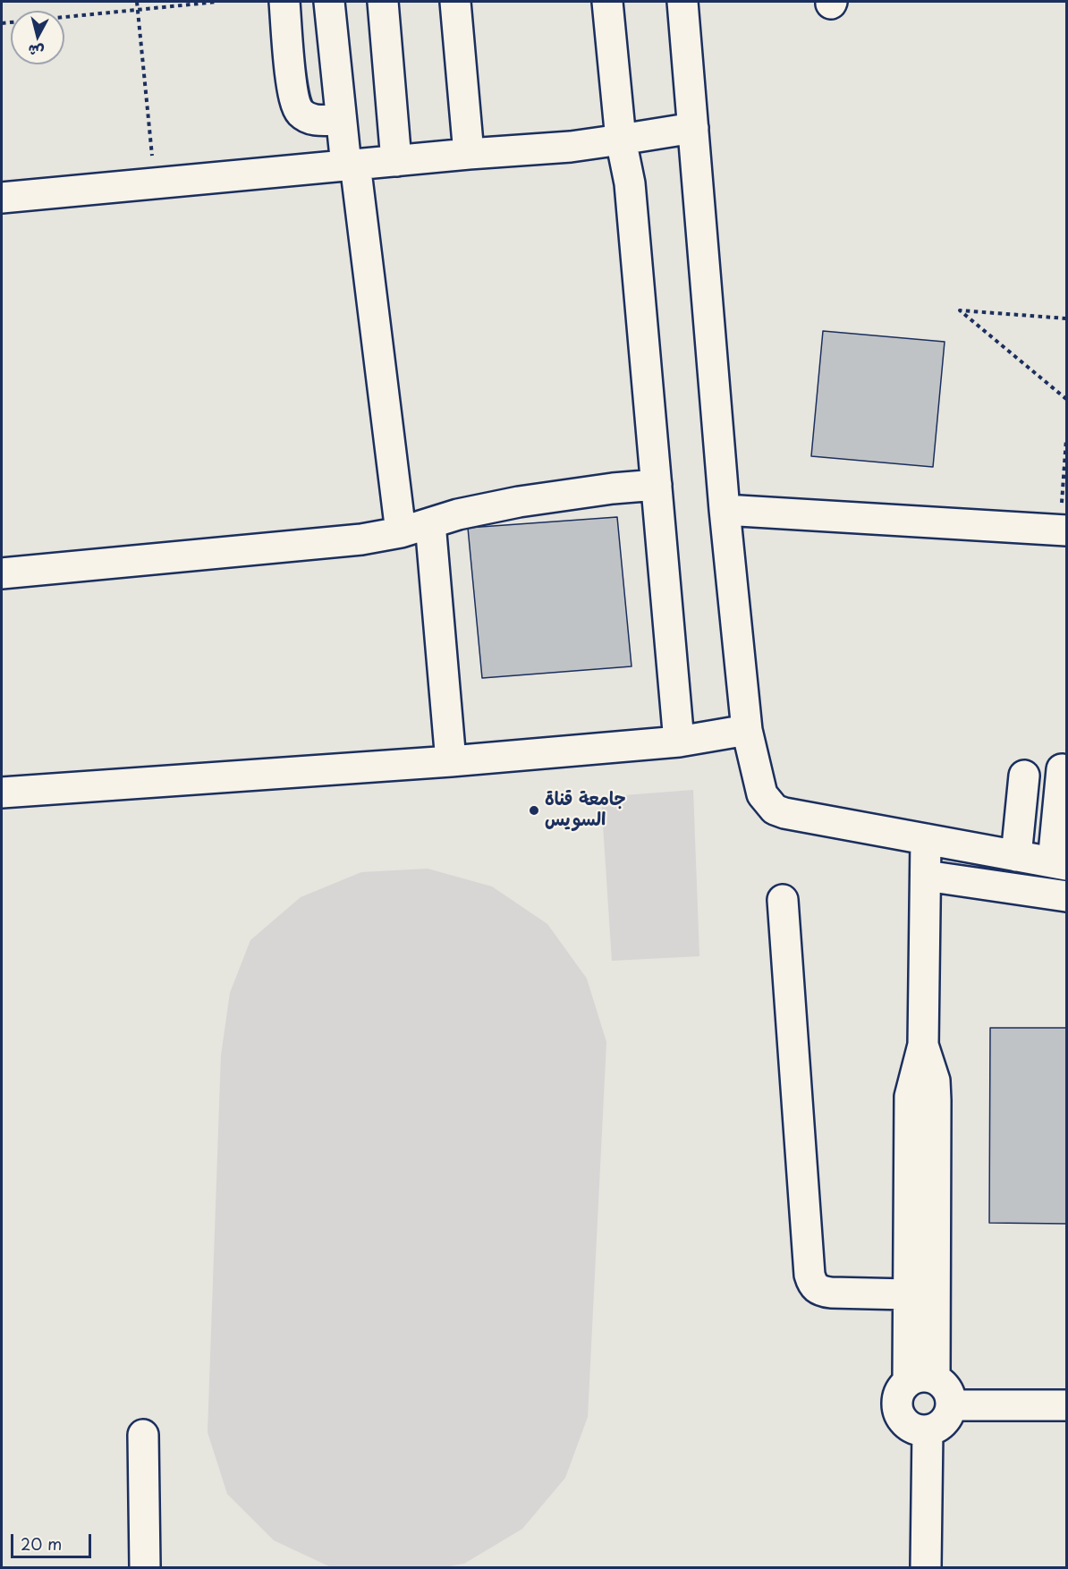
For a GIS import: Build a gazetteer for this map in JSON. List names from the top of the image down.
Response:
{
  "places": ["جامعة قناة السويس"],
  "scale_bar": "20 m",
  "north": "bottom"
}
